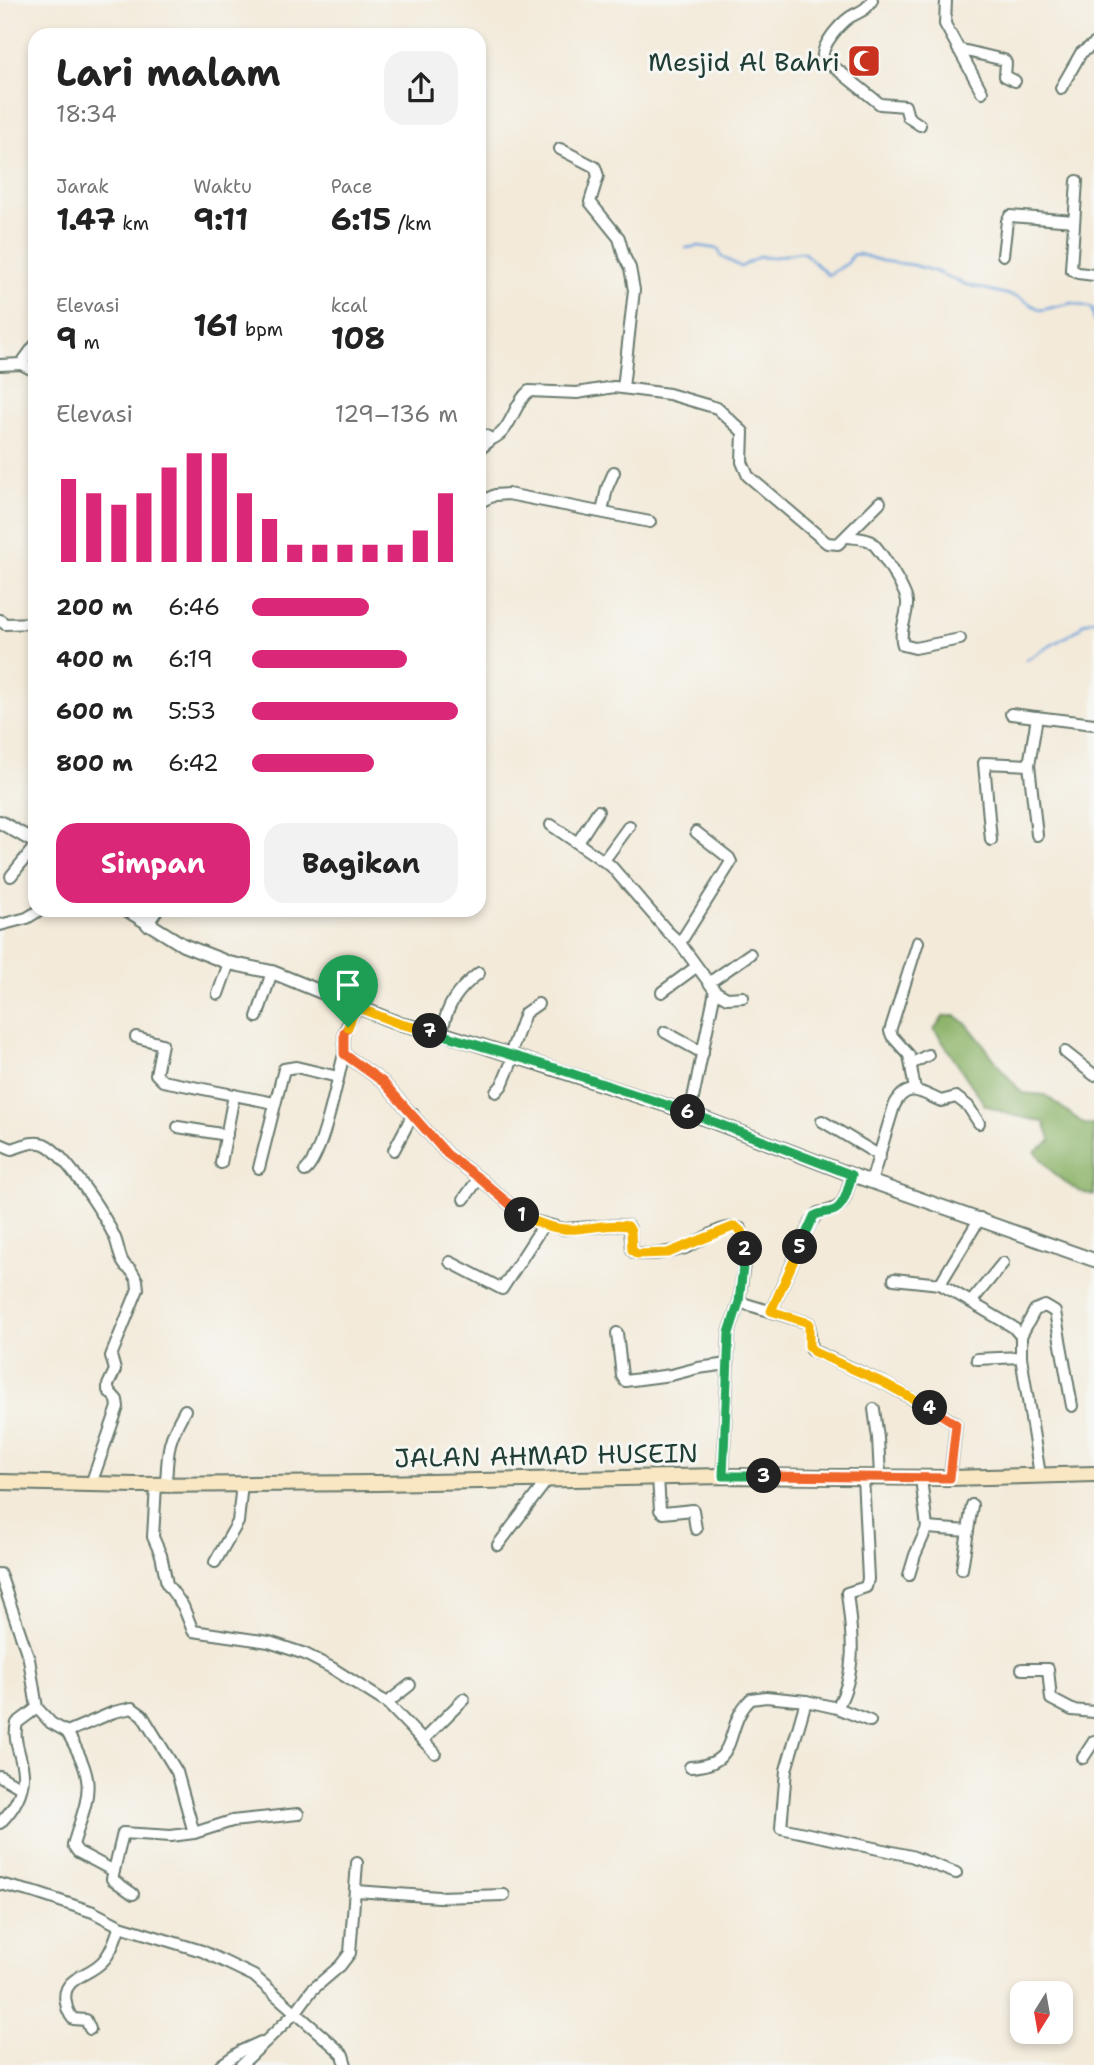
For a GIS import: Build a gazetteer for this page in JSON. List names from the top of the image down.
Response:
{
  "streets": {
    "main road": ["JALAN AHMAD HUSEIN"]
  },
  "places": {
    "mosque": ["Mesjid Al Bahri"]
  },
  "north": "bottom",
  "page": {
    "heading": ["Lari malam", "18:34"],
    "stats": [
      ["Jarak", "1.47 km"],
      ["Waktu", "9:11"],
      ["Pace", "6:15 /km"],
      ["Elevasi", "9 m"],
      ["161 bpm"],
      ["kcal", "108"]
    ],
    "chart": ["Elevasi", "129–136 m"],
    "list": [
      {
        "name": "200 m",
        "note": "6:46"
      },
      {
        "name": "400 m",
        "note": "6:19"
      },
      {
        "name": "600 m",
        "note": "5:53"
      },
      {
        "name": "800 m",
        "note": "6:42"
      }
    ],
    "buttons": ["Simpan", "Bagikan"],
    "pins": [
      "7",
      "6",
      "1",
      "5",
      "2",
      "4",
      "3"
    ]
  }
}
